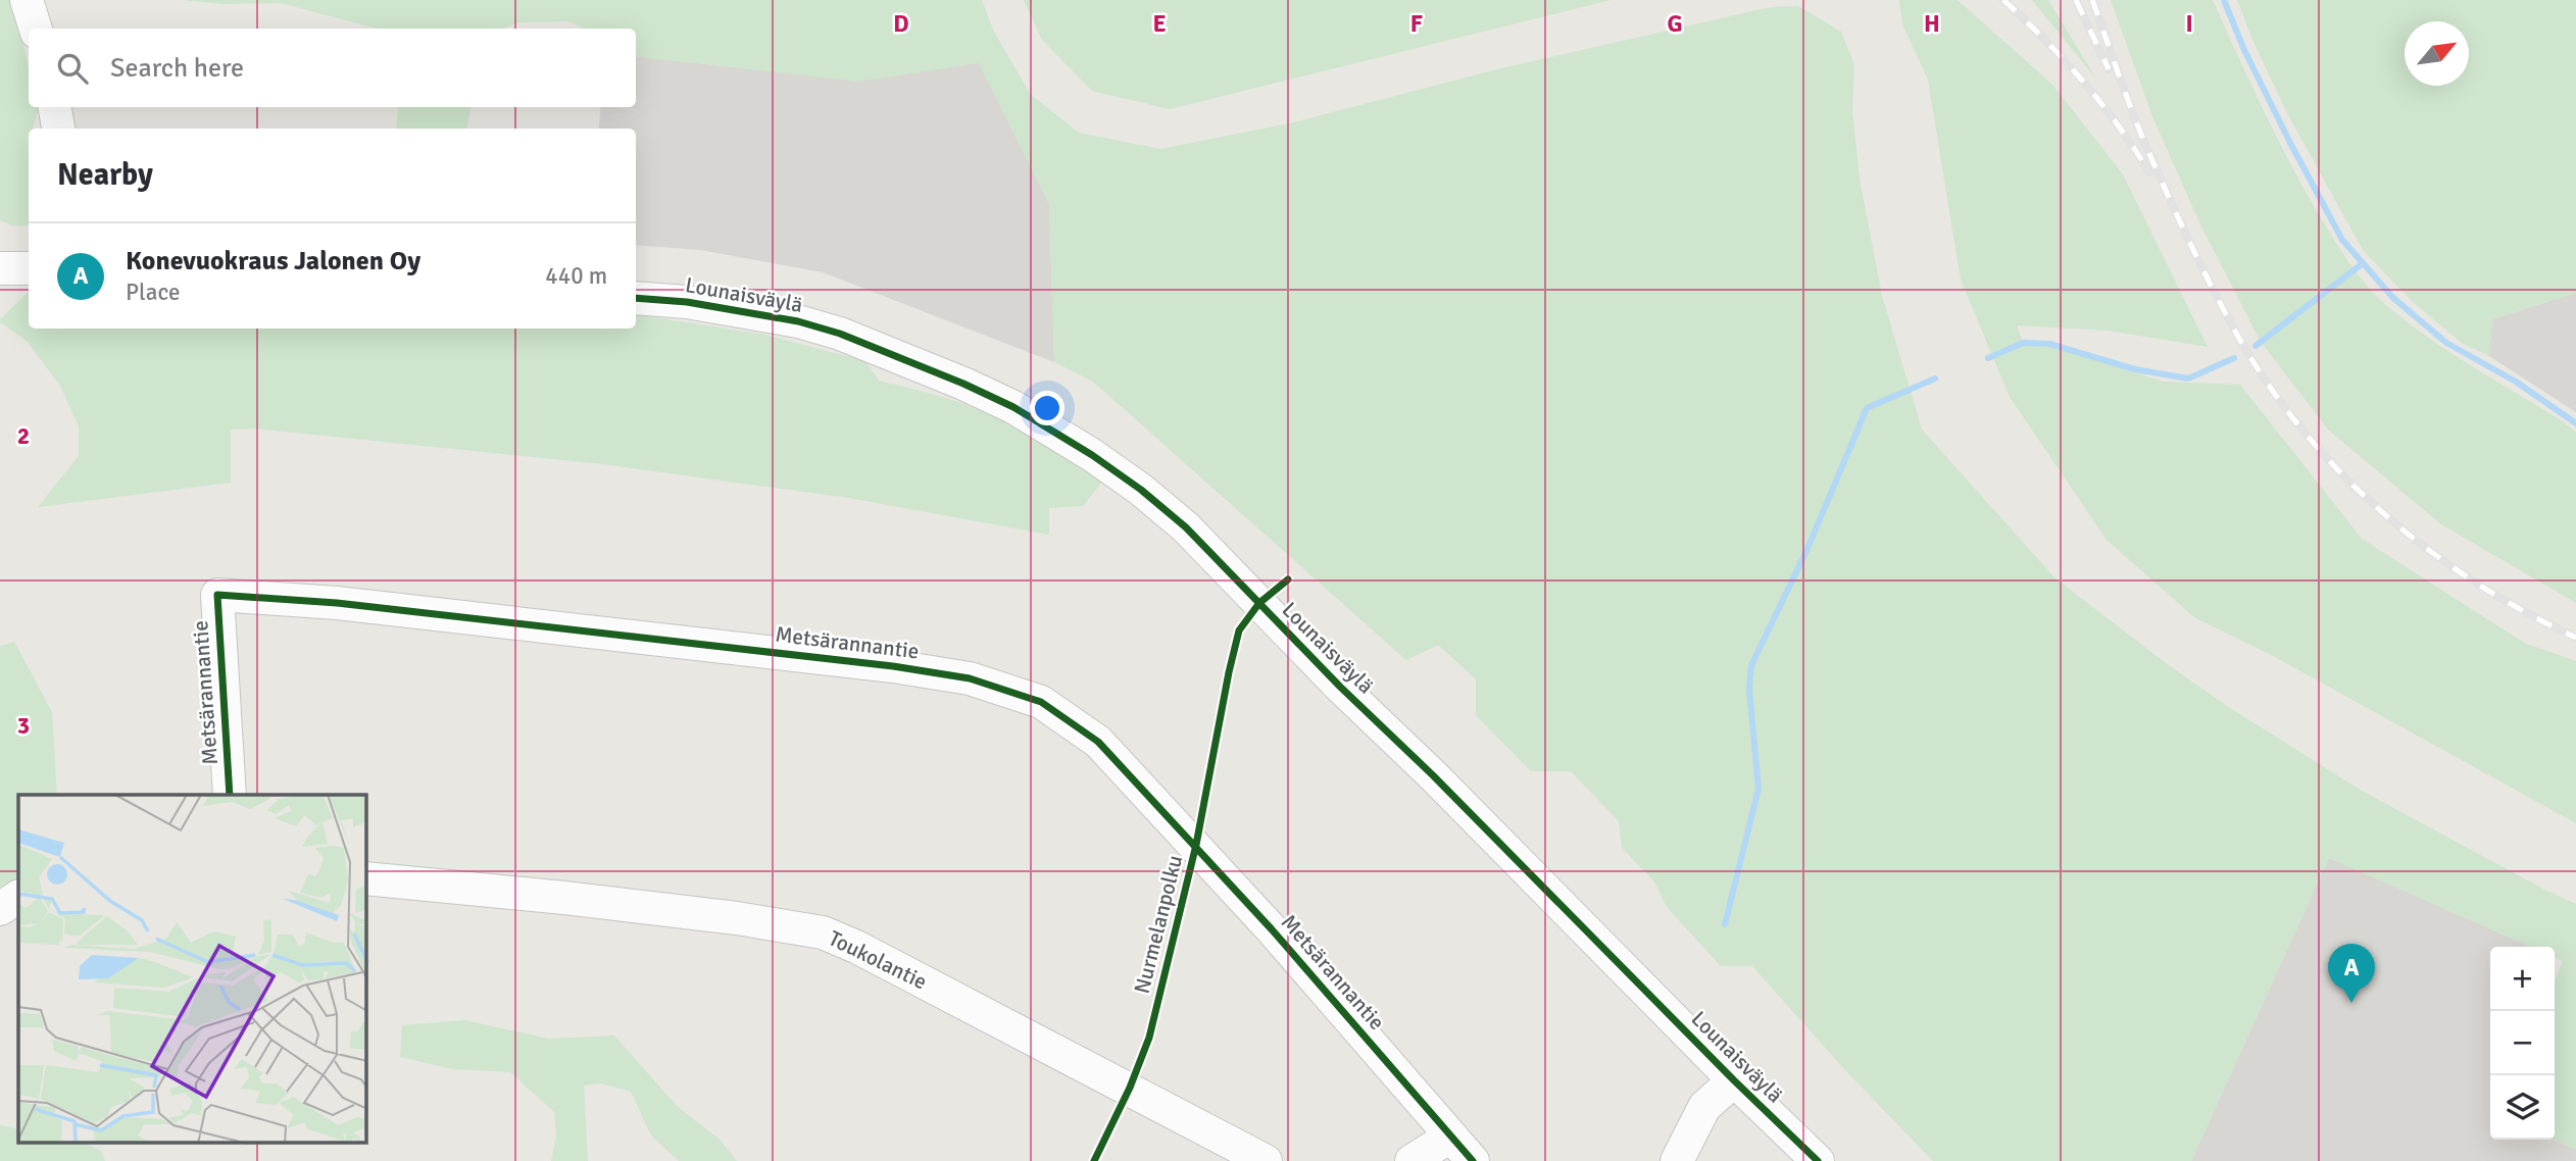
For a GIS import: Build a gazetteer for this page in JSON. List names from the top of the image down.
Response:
{
  "streets": {
    "street": ["Lounaisväylä", "Metsärannantie", "Toukolantie"],
    "cycle path": ["Nurmelanpolku"]
  },
  "north": "top right",
  "page": {
    "search": "Search here",
    "heading": "Nearby",
    "list": [
      {
        "mark": "A",
        "name": "Konevuokraus Jalonen Oy",
        "note": "Place",
        "value": "440 m"
      }
    ],
    "pins": "A",
    "map_buttons": ["+", "−"]
  },
  "grid": {
    "columns": [
      "D",
      "E",
      "F",
      "G",
      "H",
      "I"
    ],
    "rows": ["2", "3"]
  }
}
